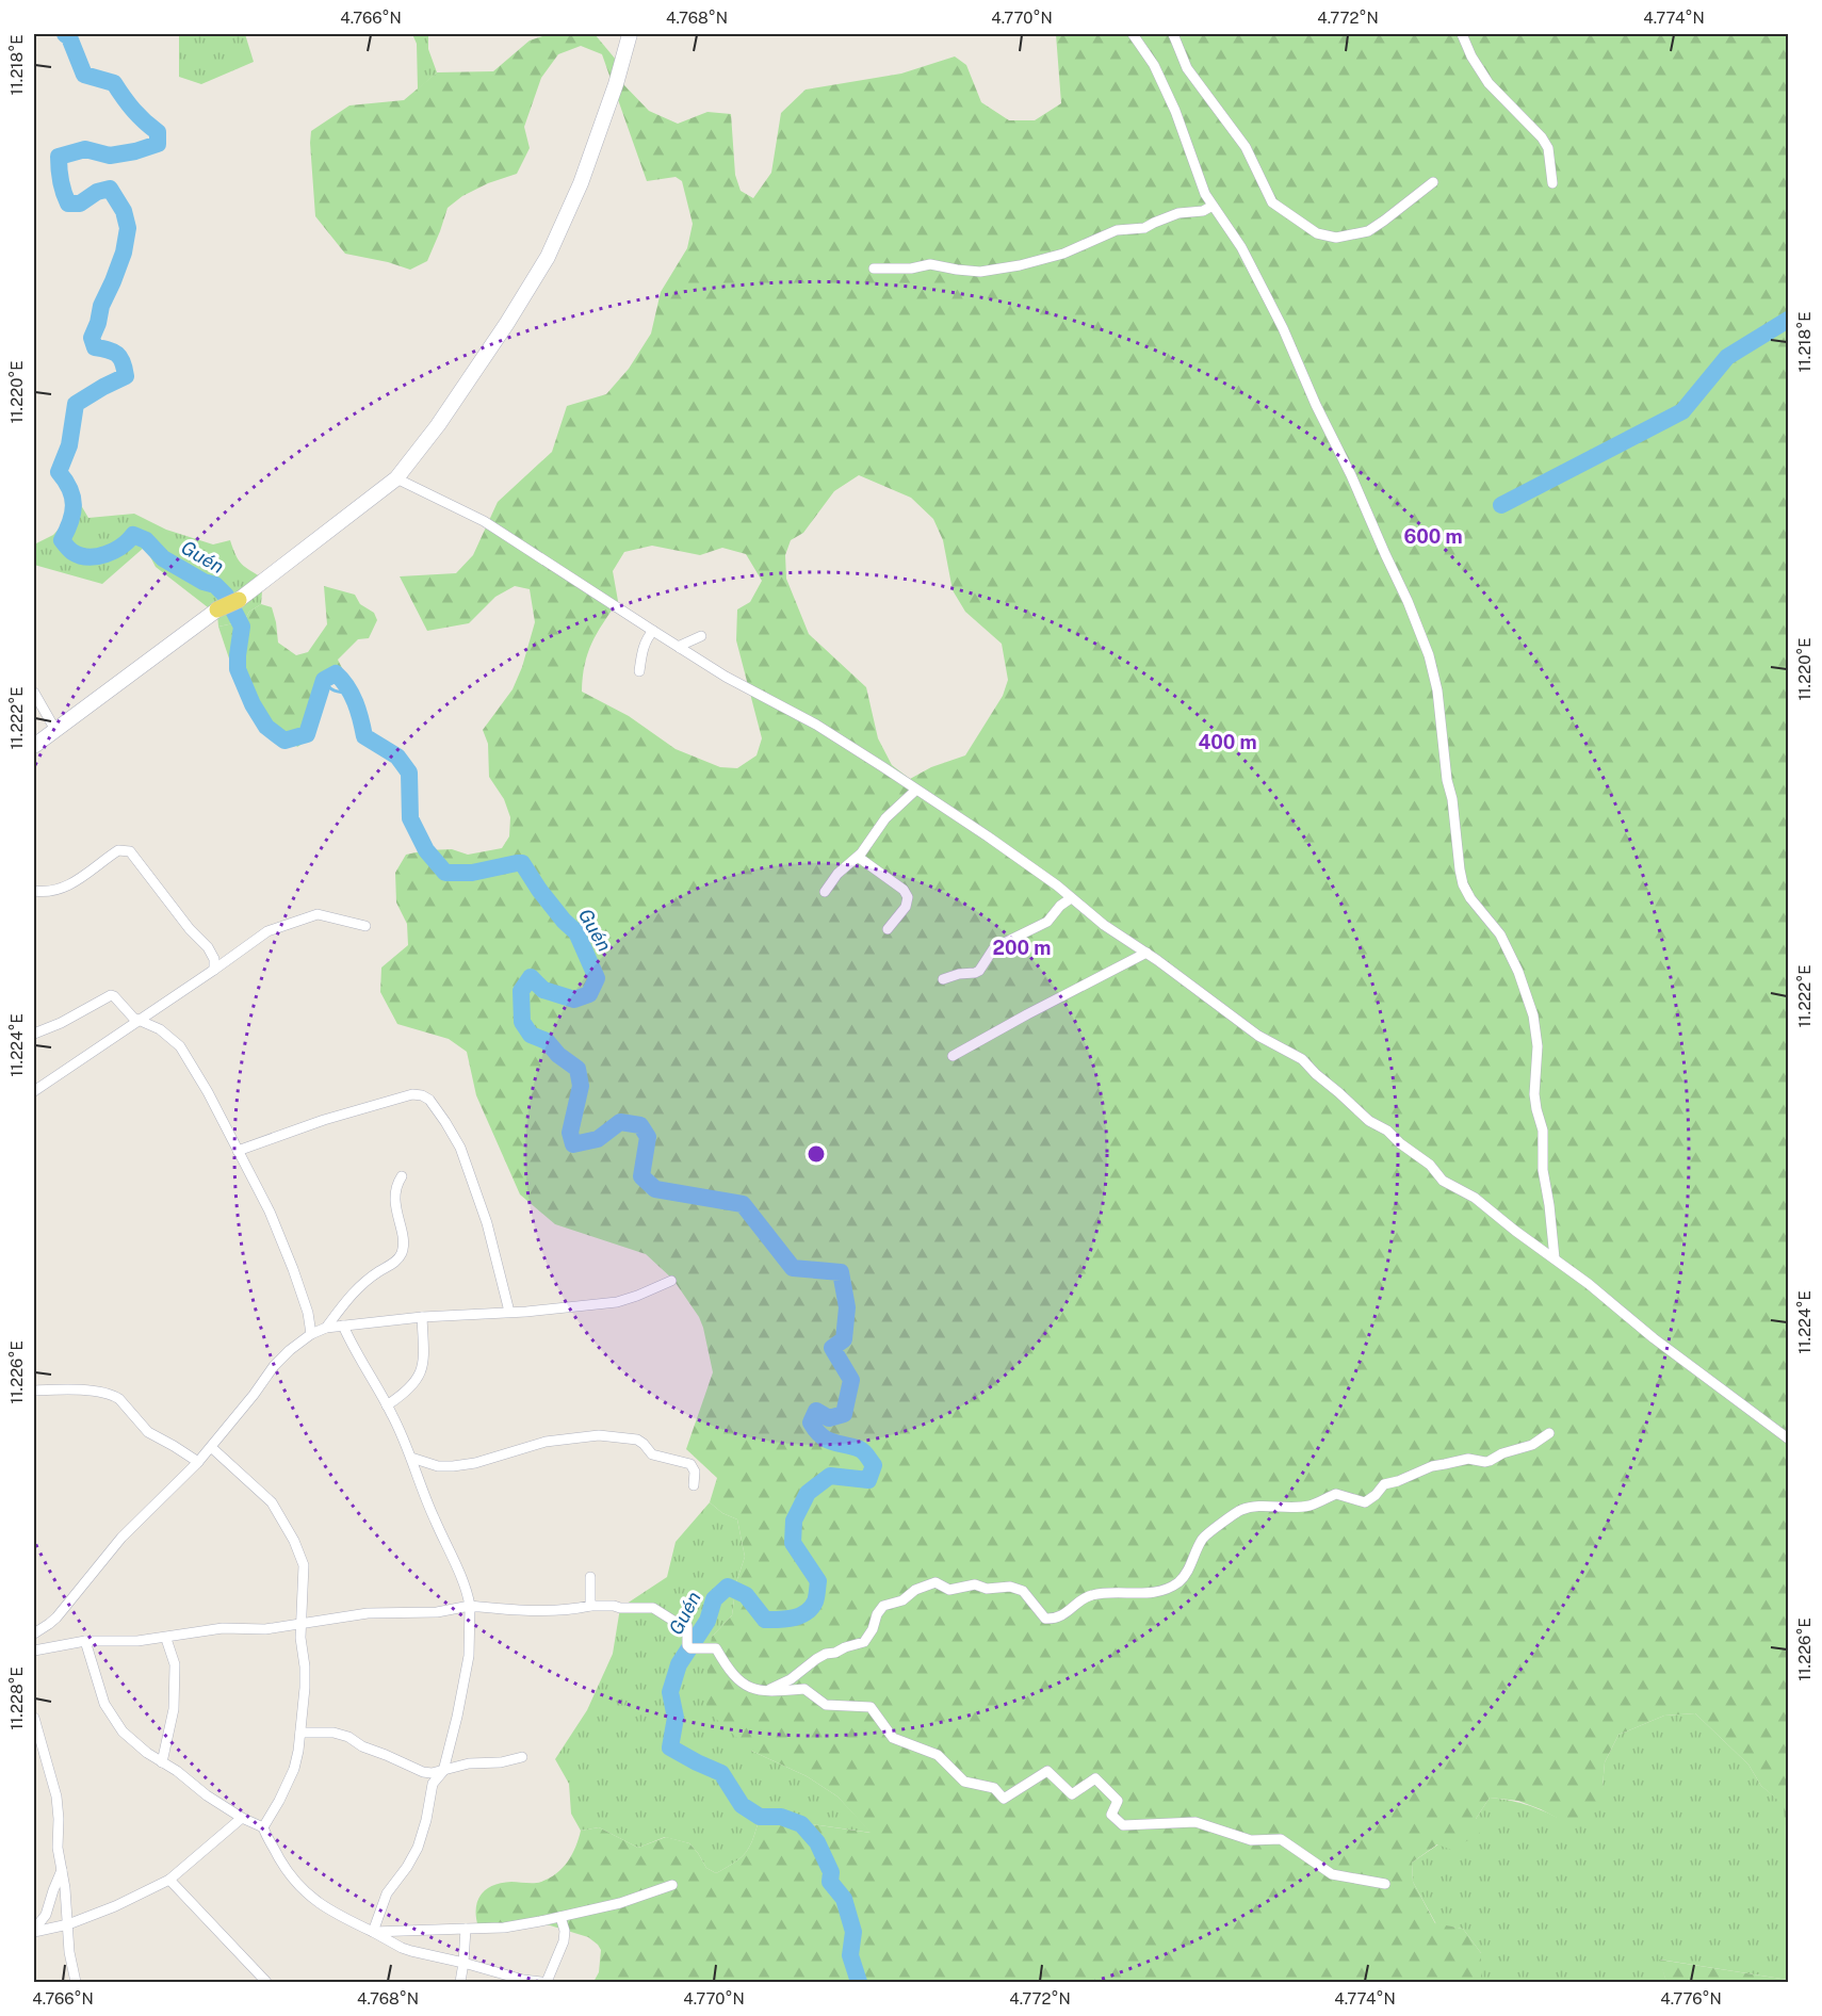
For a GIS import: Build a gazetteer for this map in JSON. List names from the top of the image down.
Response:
{
  "water": ["Guén"],
  "coordinates": [
    "4.766°N",
    "4.768°N",
    "4.770°N",
    "4.772°N",
    "4.774°N",
    "11.218°E",
    "11.220°E",
    "11.222°E",
    "11.224°E",
    "11.226°E",
    "11.228°E",
    "4.776°N"
  ],
  "rings": ["600 m", "400 m", "200 m"]
}
